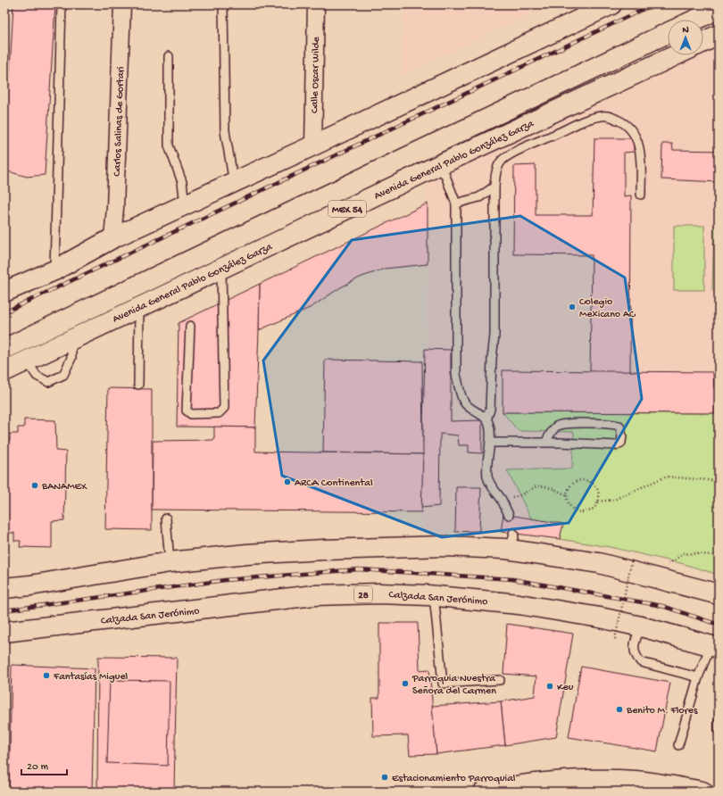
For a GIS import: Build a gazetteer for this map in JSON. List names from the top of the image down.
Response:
{
  "streets": {
    "main road": [
      "Avenida General Pablo González Garza",
      "MEX 54",
      "28",
      "Calzada San Jerónimo"
    ],
    "street": ["Calle Oscar Wilde", "Carlos Salinas de Gortari"]
  },
  "places": [
    "Colegio Mexicano AC",
    "ARCA Continental",
    "BANAMEX",
    "Fantasías Miguel",
    "Parroquia Nuestra Señora del Carmen",
    "Keu",
    "Benito M. Flores",
    "Estacionamiento Parroquial"
  ],
  "scale_bar": "20 m",
  "north": "top"
}
